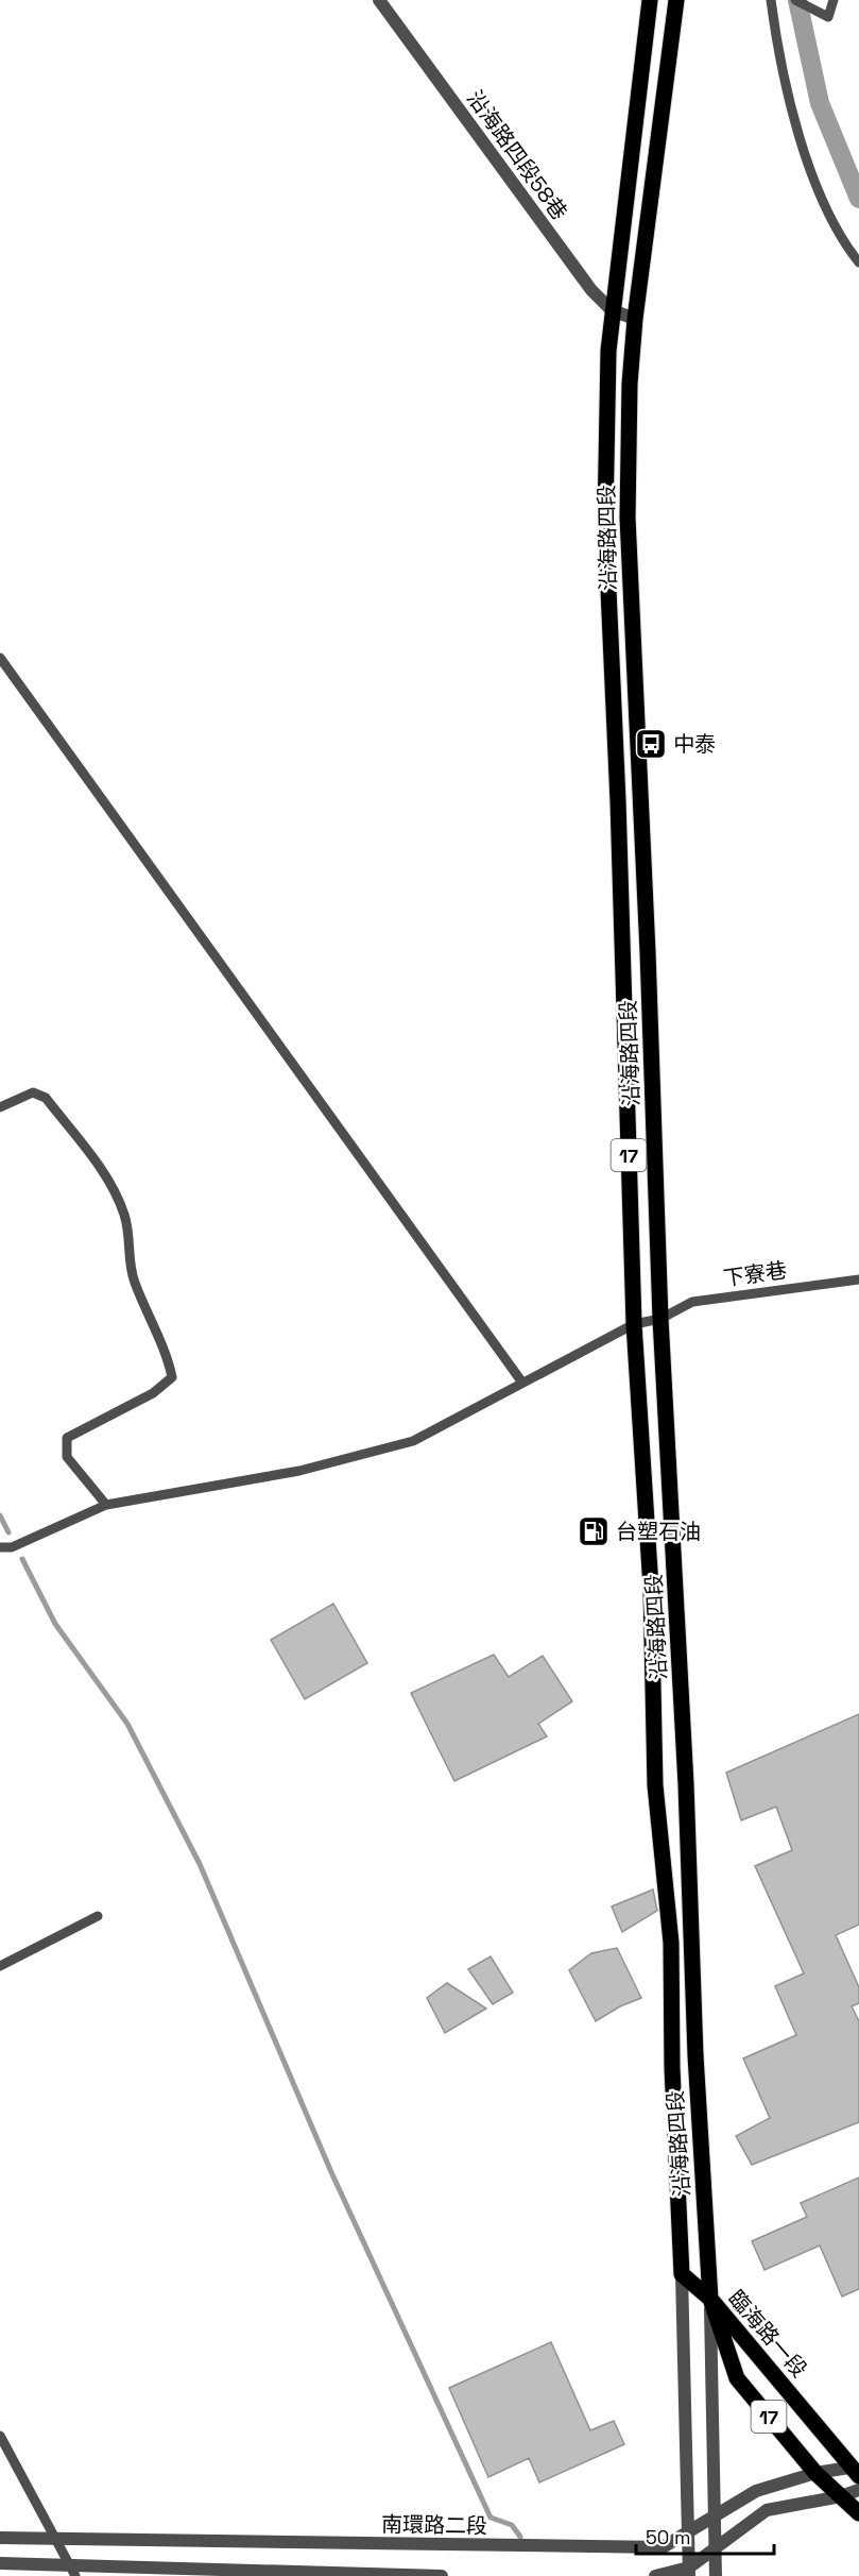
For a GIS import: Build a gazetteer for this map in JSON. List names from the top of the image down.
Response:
{
  "streets": {
    "main road": ["沿海路四段", "17", "臨海路一段"],
    "street": ["沿海路四段58巷", "南環路二段"],
    "lane": ["下寮巷"]
  },
  "crossings": [
    ["沿海路四段58巷", "沿海路四段"],
    ["沿海路四段", "17"],
    ["沿海路四段", "下寮巷"],
    ["沿海路四段", "臨海路一段"],
    ["沿海路四段", "南環路二段"],
    ["17", "臨海路一段"],
    ["臨海路一段", "南環路二段"]
  ],
  "places": {
    "bus stop": ["中泰"],
    "fuel station": ["台塑石油"]
  },
  "scale_bar": "50 m"
}
